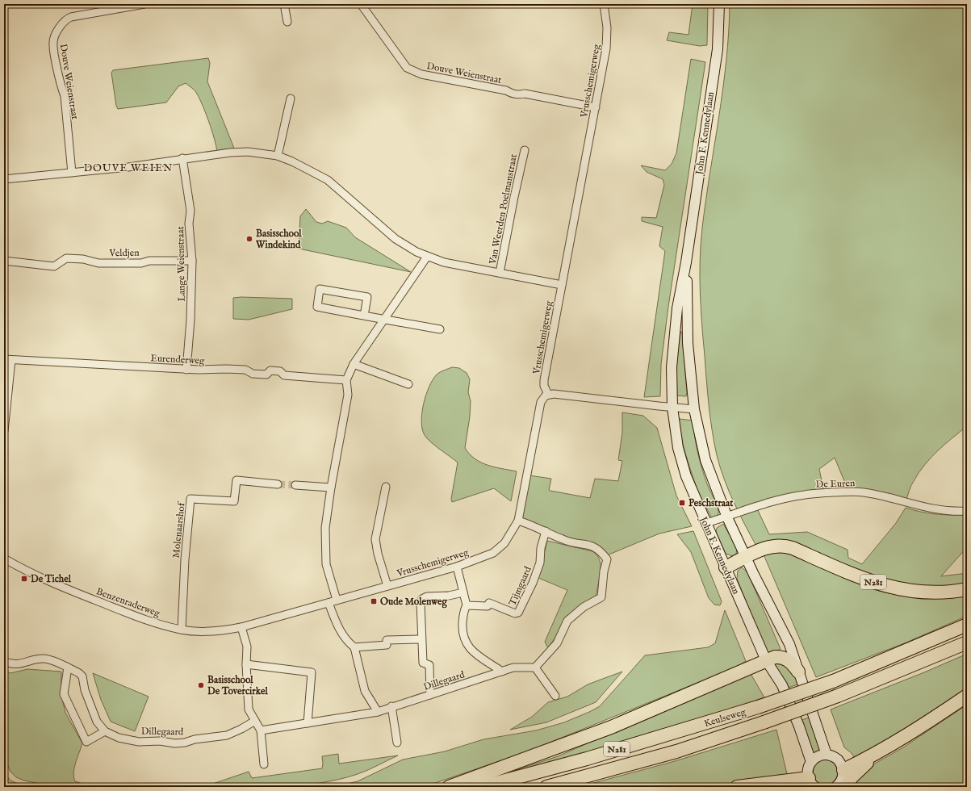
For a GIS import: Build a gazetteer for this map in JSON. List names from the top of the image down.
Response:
{
  "streets": {
    "highway": ["N281", "Keulseweg"],
    "street": [
      "Douve Weienstraat",
      "Vrusschemigerweg",
      "John F. Kennedylaan",
      "Van Weerden Poelmanstraat",
      "Veldjen",
      "Lange Weienstraat",
      "Eurenderweg",
      "De Euren",
      "Molenaarshof",
      "Tijmgaard",
      "Benzenraderweg",
      "Dillegaard"
    ]
  },
  "crossings": [
    ["Douve Weienstraat", "Vrusschemigerweg"],
    ["Douve Weienstraat", "Van Weerden Poelmanstraat"],
    ["Vrusschemigerweg", "Van Weerden Poelmanstraat"],
    ["Vrusschemigerweg", "Benzenraderweg"],
    ["John F. Kennedylaan", "De Euren"],
    ["John F. Kennedylaan", "N281"],
    ["Van Weerden Poelmanstraat", "Lange Weienstraat"],
    ["Veldjen", "Lange Weienstraat"],
    ["Lange Weienstraat", "Eurenderweg"],
    ["Molenaarshof", "Benzenraderweg"]
  ],
  "districts": ["DOUVE WEIEN"],
  "places": {
    "other": ["Basisschool Windekind", "Basisschool De Tovercirkel"],
    "transit": ["Peschstraat", "De Tichel", "Oude Molenweg"]
  }
}
